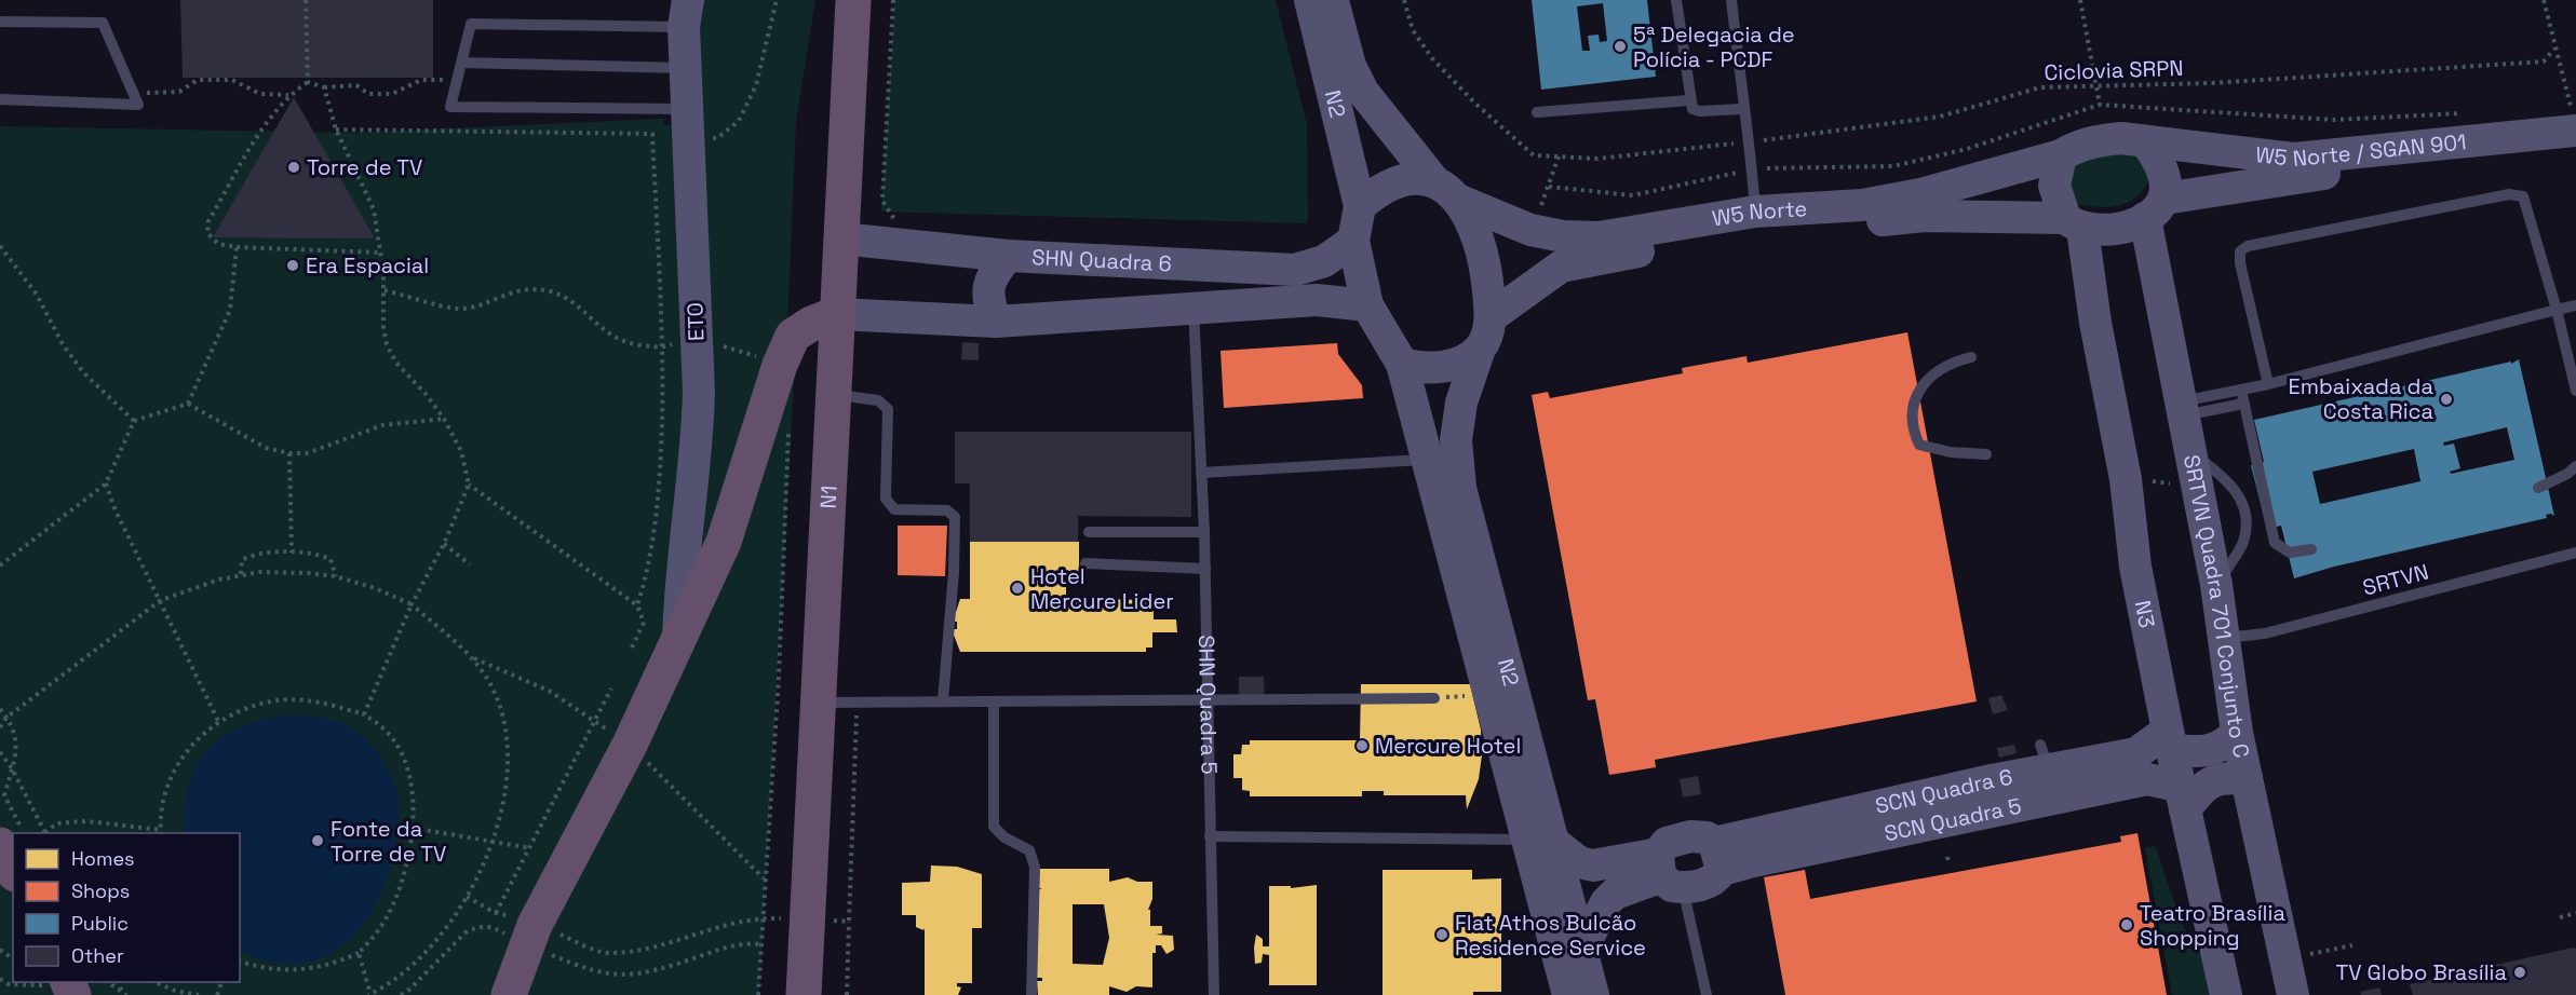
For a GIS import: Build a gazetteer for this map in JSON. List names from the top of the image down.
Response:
{
  "streets": {
    "highway": ["N1"],
    "main road": [
      "N2",
      "W5 Norte / SGAN 901",
      "W5 Norte",
      "SHN Quadra 6",
      "ETO",
      "SRTVN Quadra 701 Conjunto C",
      "N3",
      "SCN Quadra 6",
      "SCN Quadra 5"
    ],
    "lane": ["SRTVN", "SHN Quadra 5"],
    "path": ["Ciclovia SRPN"]
  },
  "crossings": [
    ["N2", "W5 Norte"],
    ["N2", "SHN Quadra 6"],
    ["W5 Norte / SGAN 901", "W5 Norte"],
    ["W5 Norte / SGAN 901", "SRTVN Quadra 701 Conjunto C"],
    ["W5 Norte / SGAN 901", "N3"],
    ["W5 Norte", "SHN Quadra 6"],
    ["W5 Norte", "SRTVN Quadra 701 Conjunto C"],
    ["W5 Norte", "N3"],
    ["SHN Quadra 6", "N1"],
    ["SRTVN", "SRTVN Quadra 701 Conjunto C"],
    ["SRTVN Quadra 701 Conjunto C", "N3"],
    ["N3", "SCN Quadra 6"],
    ["N3", "SCN Quadra 5"],
    ["SCN Quadra 6", "SCN Quadra 5"]
  ],
  "places": [
    "5ª Delegacia de Polícia - PCDF",
    "Torre de TV",
    "Era Espacial",
    "Embaixada da Costa Rica",
    "Hotel Mercure Lider",
    "Mercure Hotel",
    "Fonte da Torre de TV",
    "Teatro Brasília Shopping",
    "Flat Athos Bulcão Residence Service",
    "TV Globo Brasília"
  ],
  "legend": [
    "Homes",
    "Shops",
    "Public",
    "Other"
  ]
}
